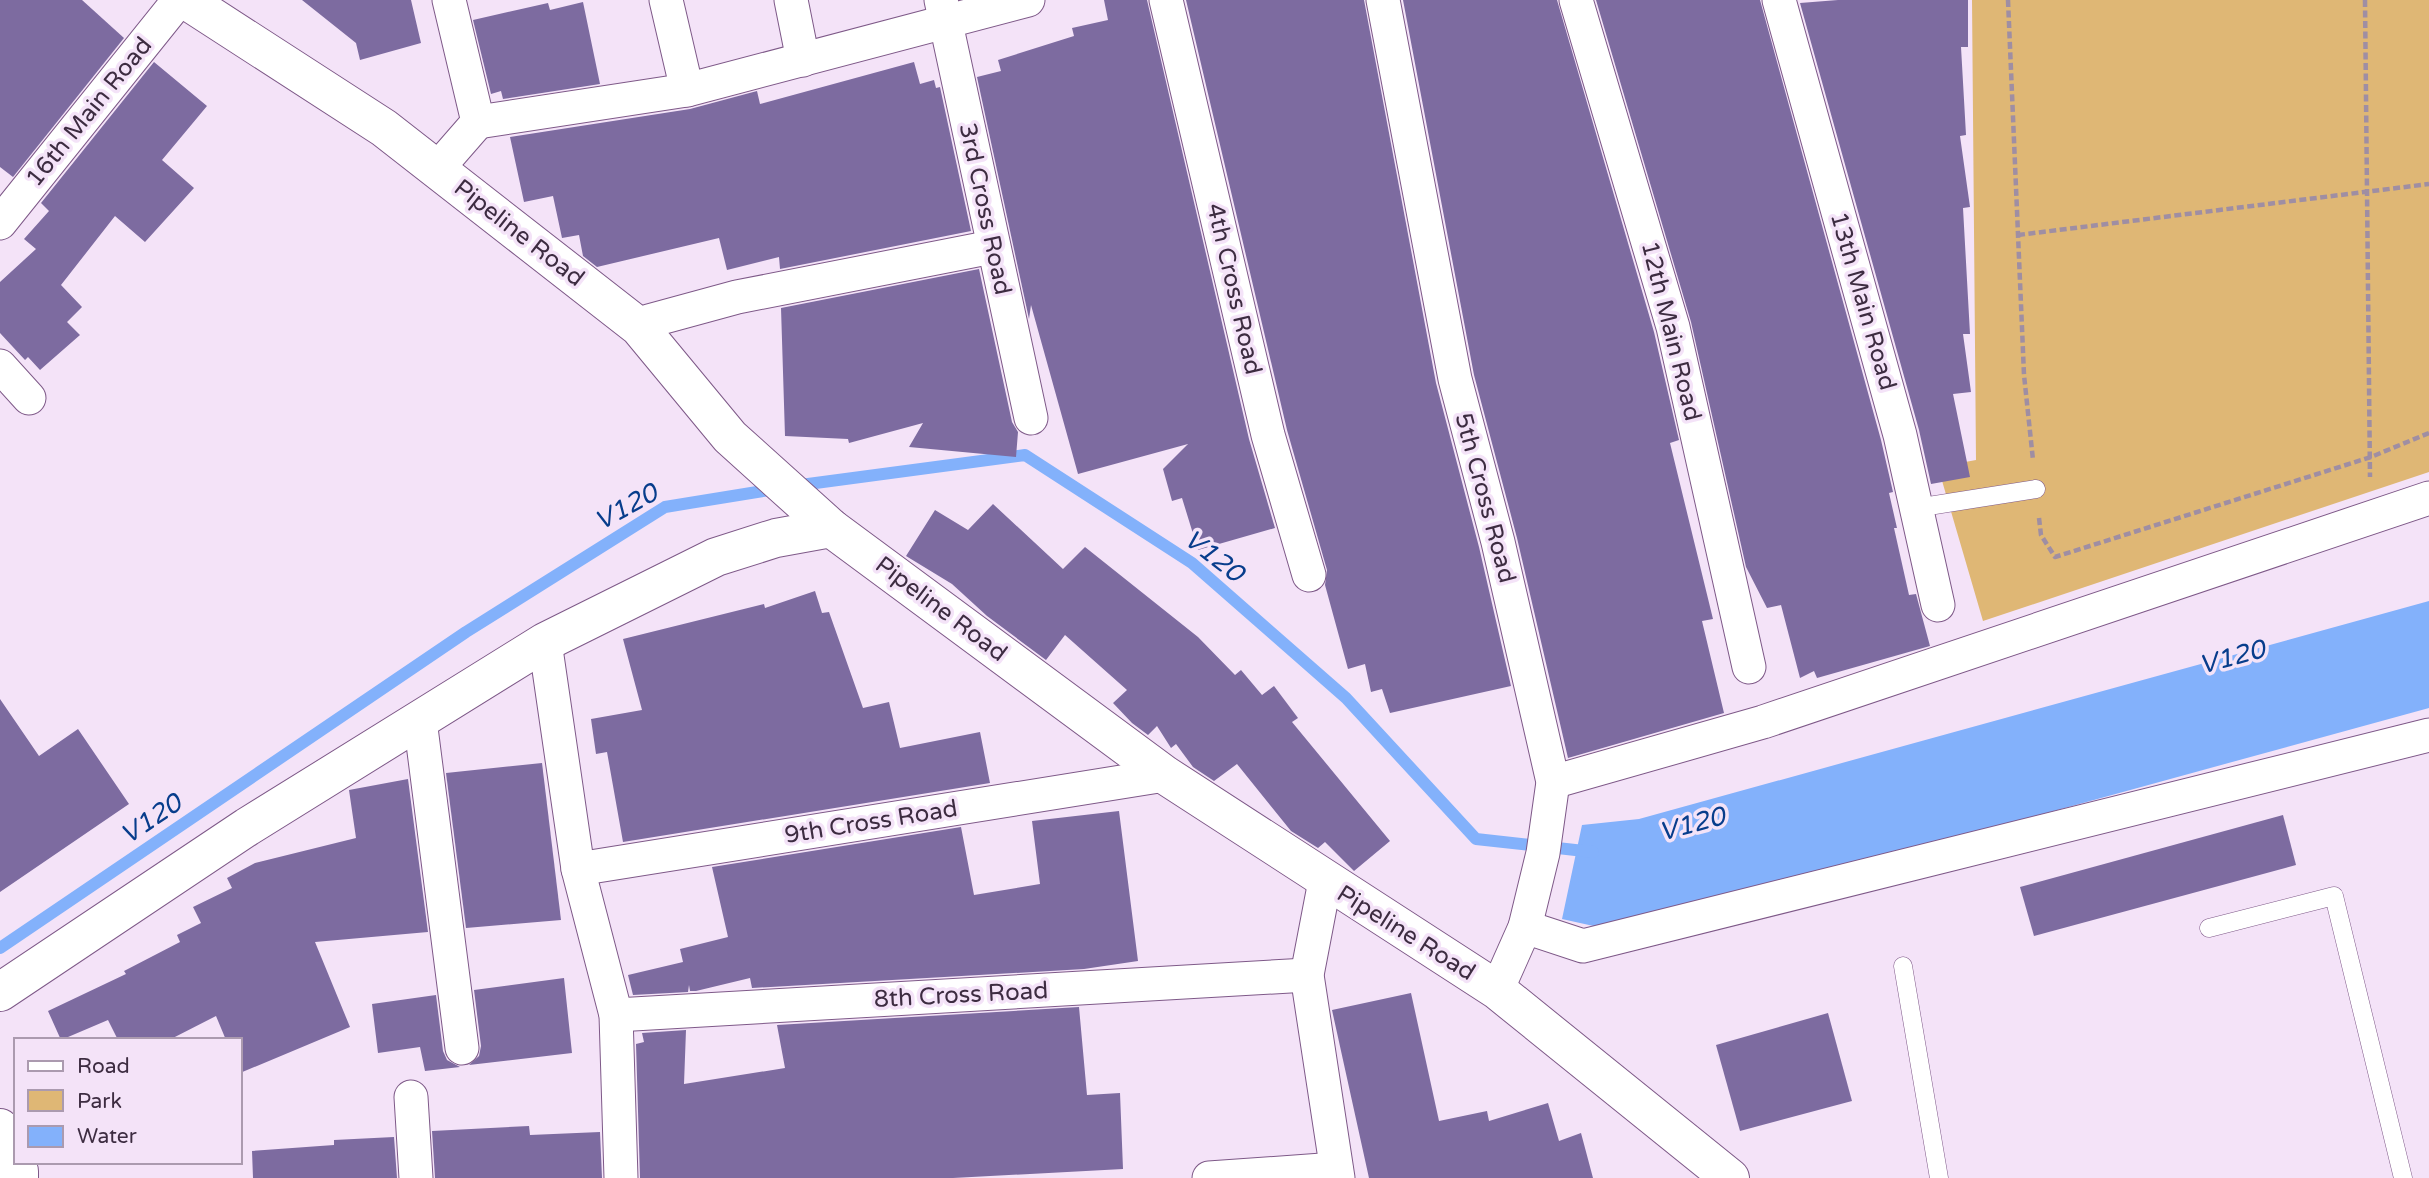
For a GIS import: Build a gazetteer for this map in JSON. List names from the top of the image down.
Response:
{
  "streets": {
    "street": [
      "16th Main Road",
      "3rd Cross Road",
      "Pipeline Road",
      "4th Cross Road",
      "13th Main Road",
      "12th Main Road",
      "5th Cross Road",
      "9th Cross Road",
      "8th Cross Road"
    ]
  },
  "crossings": [
    ["Pipeline Road", "5th Cross Road"],
    ["Pipeline Road", "9th Cross Road"]
  ],
  "water": ["V120"],
  "legend": ["Road", "Park", "Water"]
}
